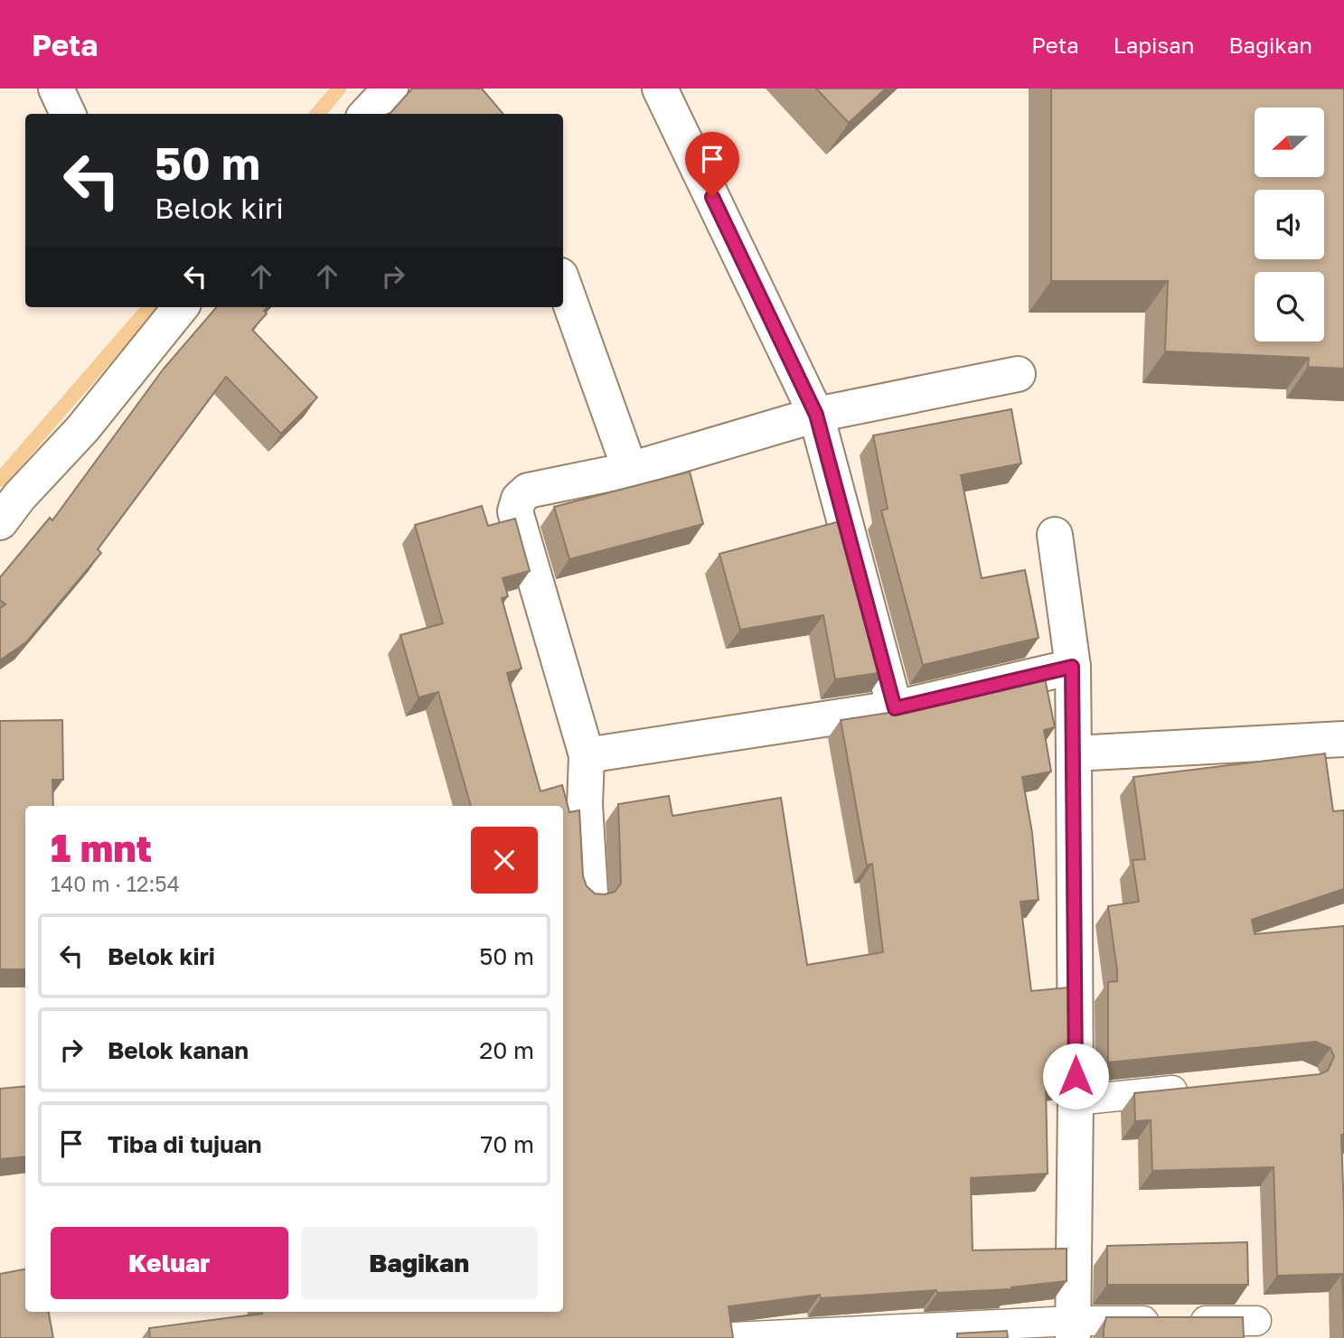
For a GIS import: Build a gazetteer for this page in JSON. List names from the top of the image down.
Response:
{
  "north": "left",
  "page": {
    "header": "Peta",
    "nav": ["Peta", "Lapisan", "Bagikan"],
    "turn": ["50 m", "Belok kiri"],
    "heading": ["1 mnt", "140 m · 12:54"],
    "list": [
      {
        "name": "Belok kiri",
        "value": "50 m"
      },
      {
        "name": "Belok kanan",
        "value": "20 m"
      },
      {
        "name": "Tiba di tujuan",
        "value": "70 m"
      }
    ],
    "buttons": ["Keluar", "Bagikan"]
  }
}
